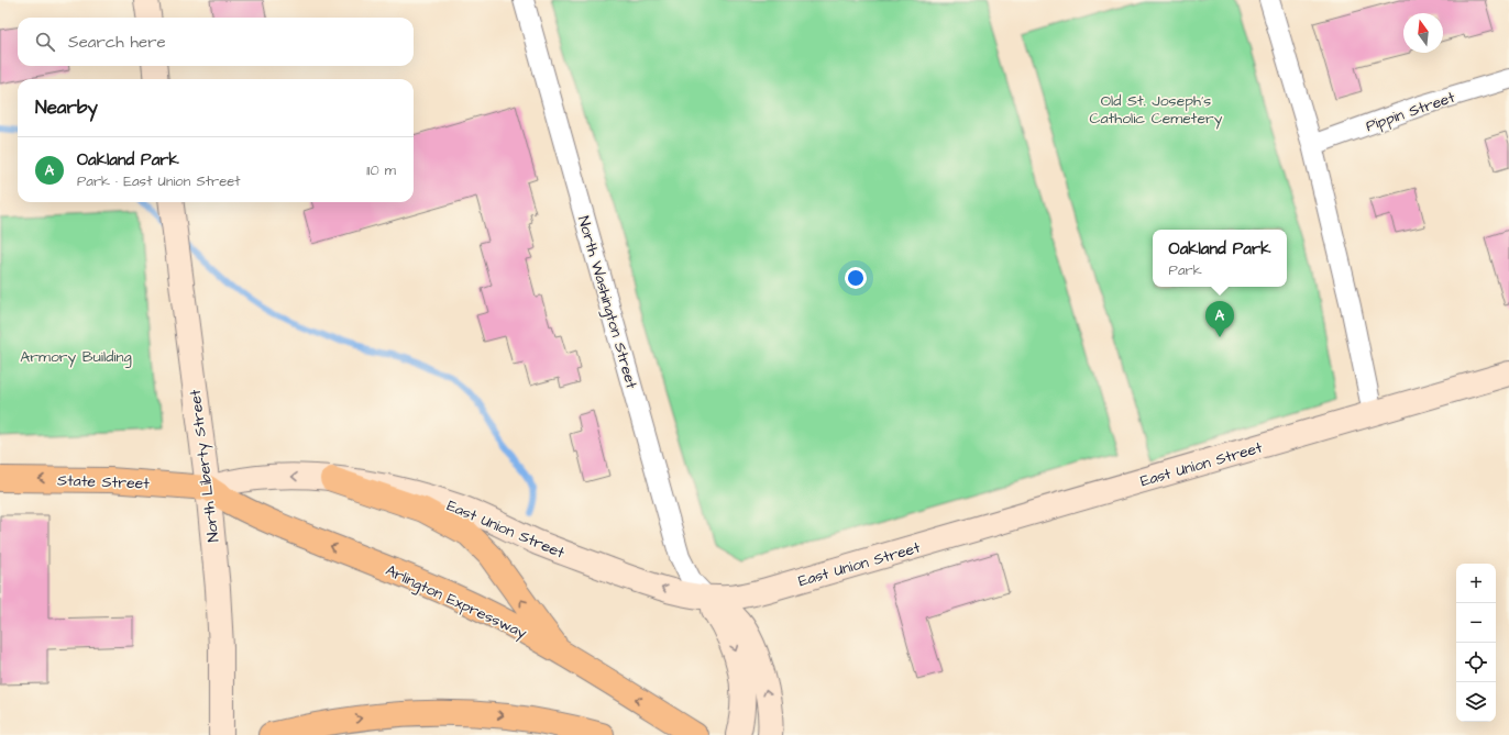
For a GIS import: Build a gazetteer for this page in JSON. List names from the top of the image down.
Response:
{
  "streets": {
    "main road": ["State Street", "Arlington Expressway"],
    "street": [
      "Pippin Street",
      "North Washington Street",
      "East Union Street",
      "North Liberty Street"
    ]
  },
  "crossings": [
    ["North Washington Street", "East Union Street"],
    ["East Union Street", "North Liberty Street"],
    ["East Union Street", "State Street"],
    ["East Union Street", "Arlington Expressway"],
    ["North Liberty Street", "State Street"],
    ["North Liberty Street", "Arlington Expressway"],
    ["State Street", "Arlington Expressway"]
  ],
  "one_way": ["East Union Street", "State Street"],
  "parks": ["Old St. Joseph's Catholic Cemetery", "Armory Building"],
  "north": "top",
  "page": {
    "search": "Search here",
    "heading": "Nearby",
    "list": [
      {
        "mark": "A",
        "name": "Oakland Park",
        "note": "Park · East Union Street",
        "value": "110 m"
      }
    ],
    "popup": ["Oakland Park", "Park"],
    "pins": "A",
    "map_buttons": ["+", "−"]
  }
}
